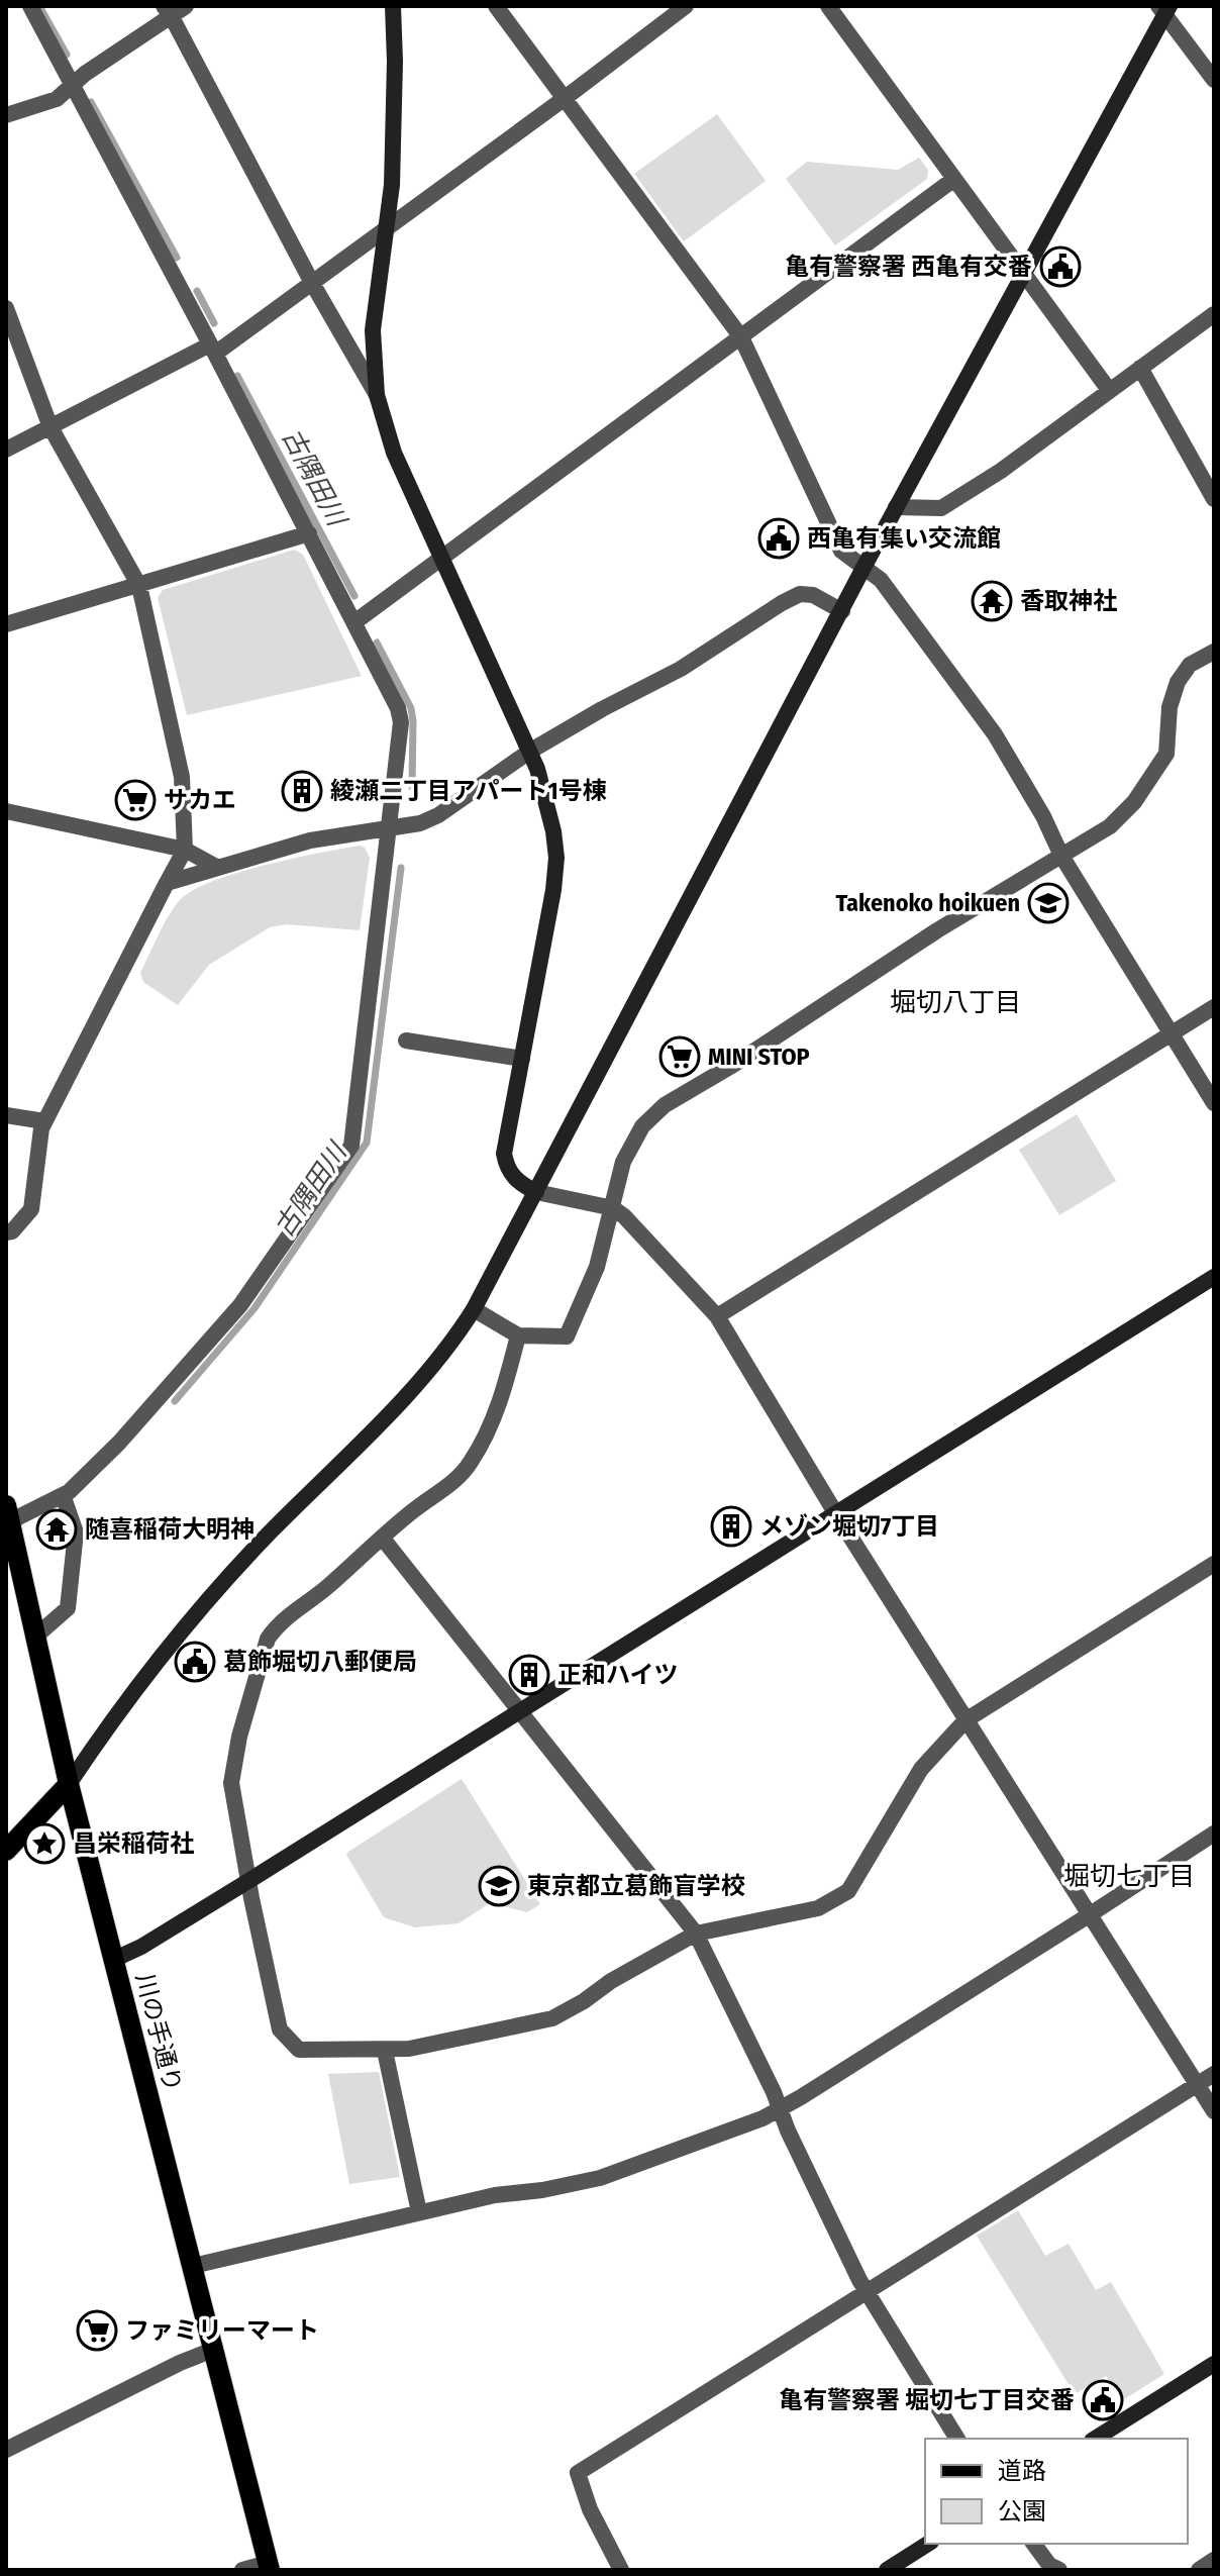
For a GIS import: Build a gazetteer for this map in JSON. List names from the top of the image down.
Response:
{
  "streets": {
    "main road": ["川の手通り"]
  },
  "districts": ["堀切八丁目", "堀切七丁目"],
  "water": ["古隅田川"],
  "places": {
    "public building": [
      "亀有警察署 西亀有交番",
      "西亀有集い交流館",
      "葛飾堀切八郵便局",
      "亀有警察署 堀切七丁目交番"
    ],
    "temple": ["香取神社", "随喜稲荷大明神"],
    "building": ["綾瀬二丁目アパート1号棟", "メゾン堀切7丁目", "正和ハイツ"],
    "supermarket": ["サカエ", "MINI STOP", "ファミリーマート"],
    "school or university": ["Takenoko hoikuen", "東京都立葛飾盲学校"],
    "place": ["昌栄稲荷社"]
  },
  "legend": ["道路", "公園"]
}
